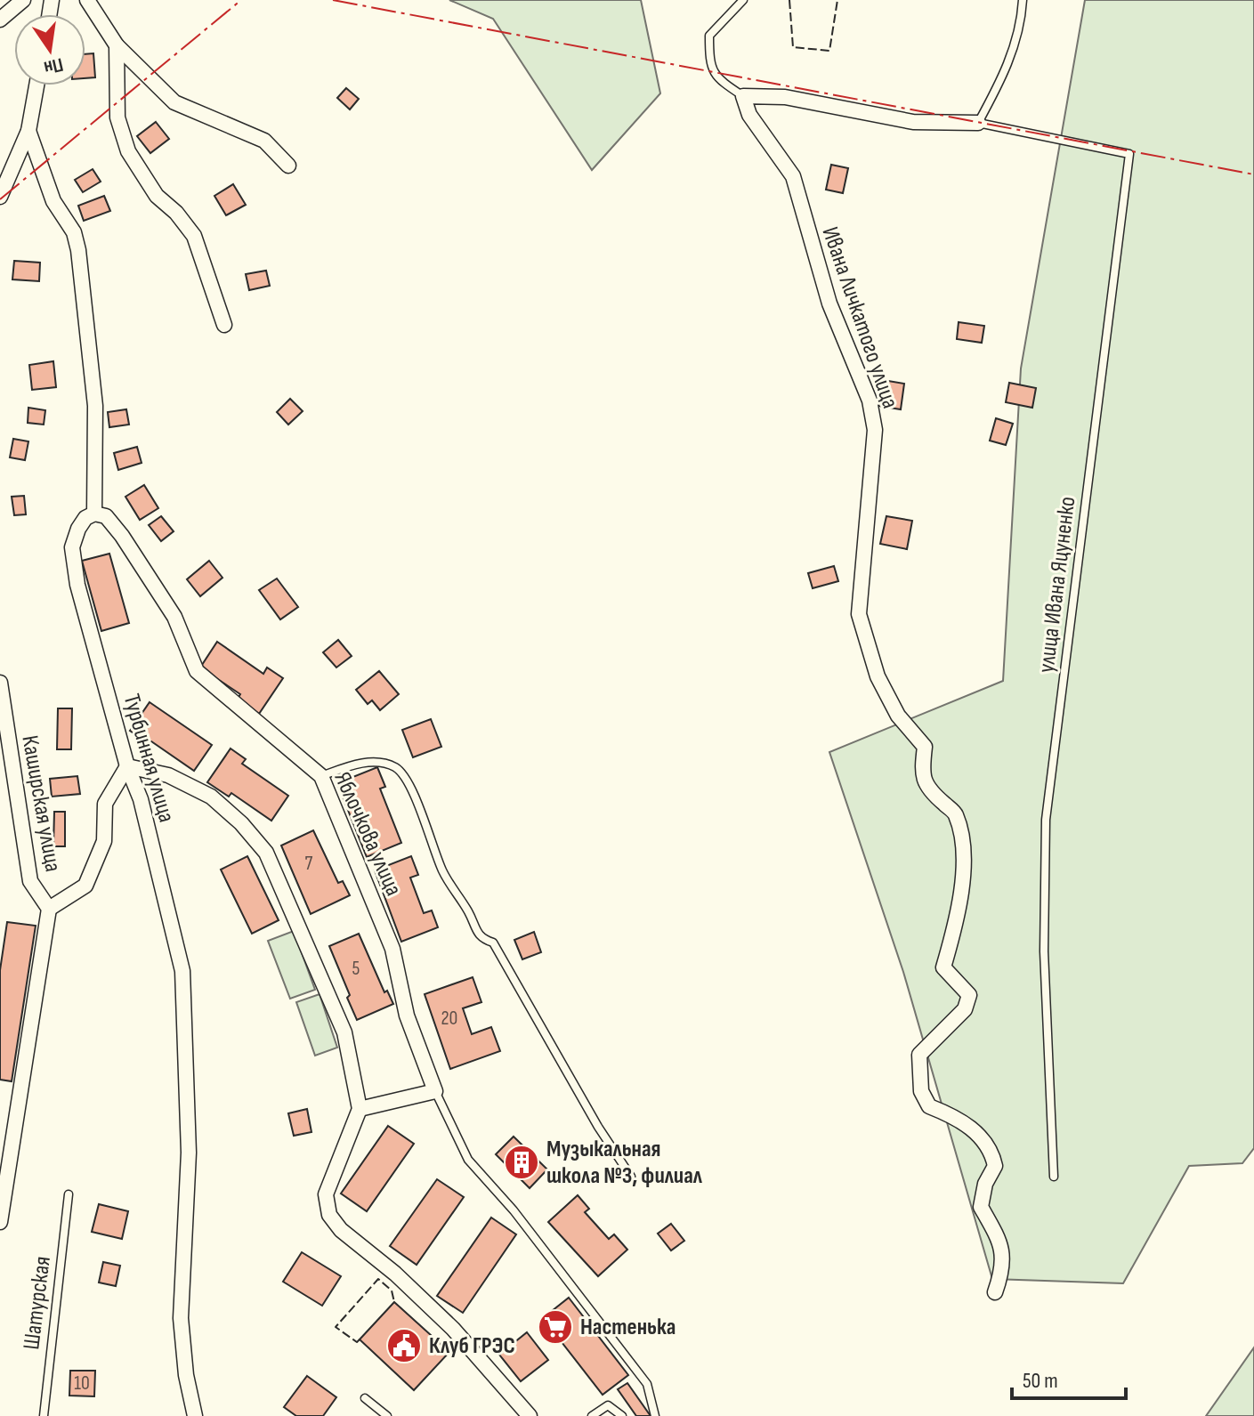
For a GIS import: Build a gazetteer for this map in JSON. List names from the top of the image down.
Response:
{
  "streets": {
    "street": [
      "Ивана Личкатого улица",
      "Турбинная улица",
      "Каширская улица",
      "Яблочкова улица"
    ],
    "lane": ["улица Ивана Яцуненко", "Шатурская"]
  },
  "crossings": [
    ["Турбинная улица", "Яблочкова улица"]
  ],
  "places": {
    "building": ["Музыкальная школа №3, филиал"],
    "supermarket": ["Настенька"],
    "public building": ["Клуб ГРЭС"]
  },
  "house_numbers": [
    "7",
    "5",
    "20",
    "10"
  ],
  "scale_bar": "50 m",
  "north": "bottom"
}
